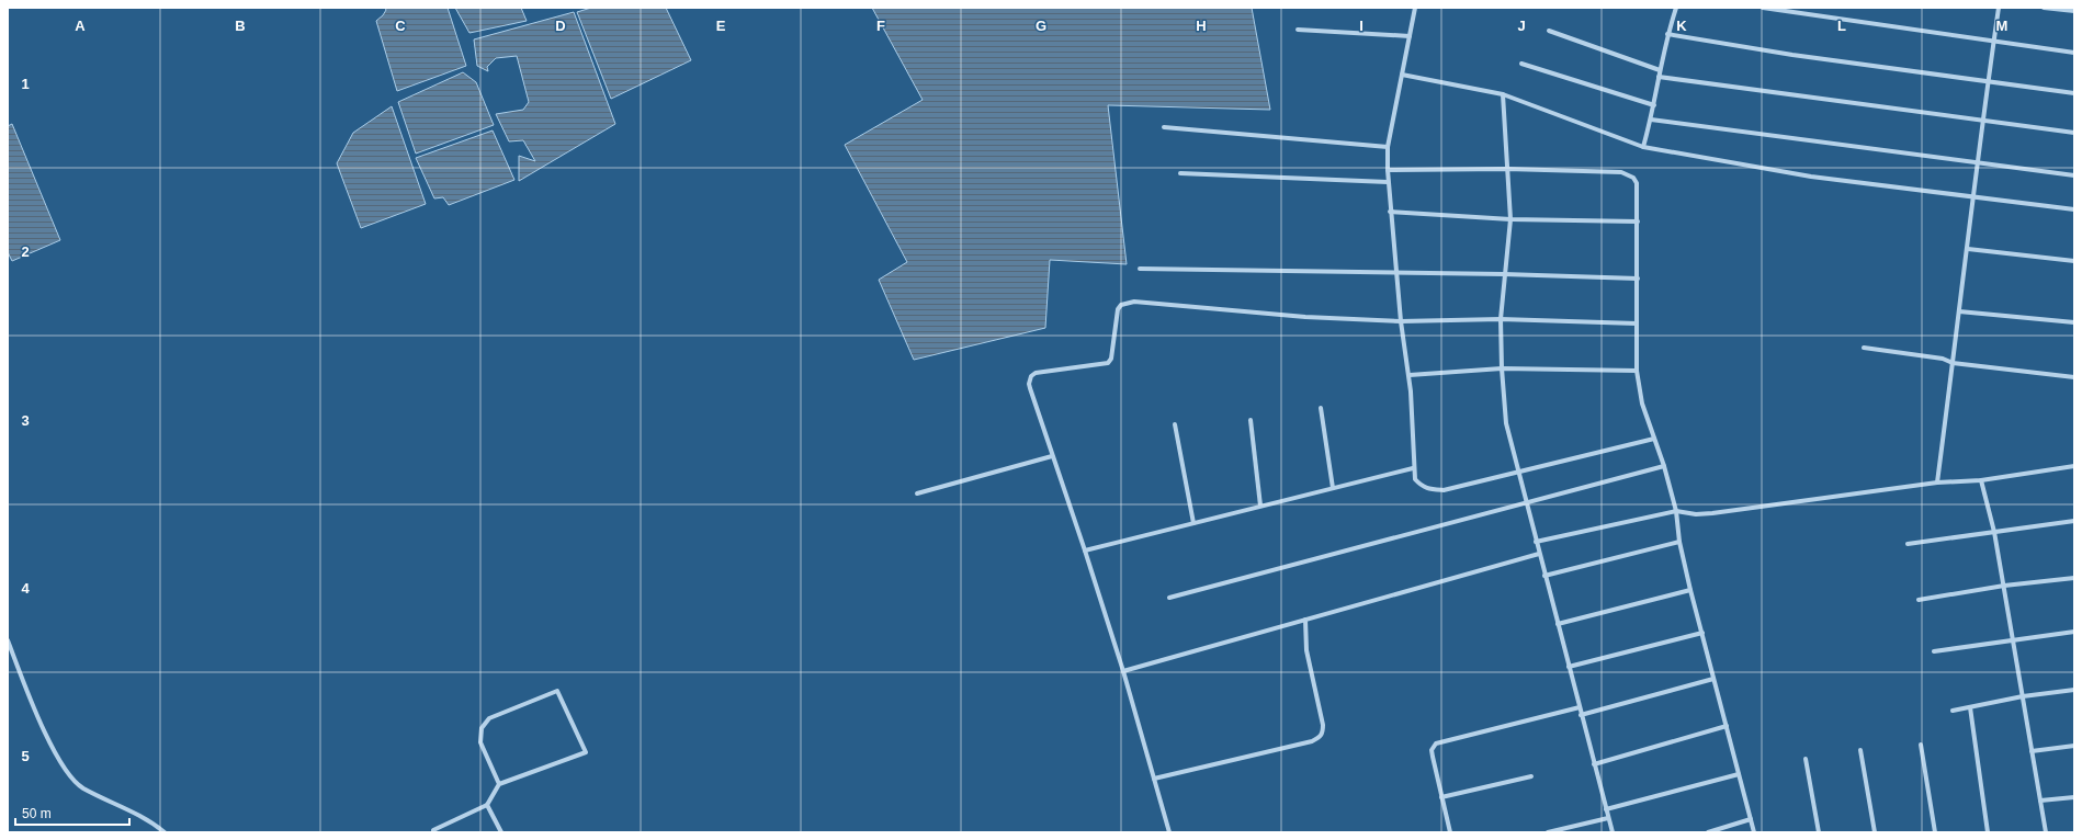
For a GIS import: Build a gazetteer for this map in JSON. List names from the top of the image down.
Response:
{
  "scale_bar": "50 m",
  "grid": {
    "columns": [
      "A",
      "B",
      "C",
      "D",
      "E",
      "F",
      "G",
      "H",
      "I",
      "J",
      "K",
      "L",
      "M"
    ],
    "rows": [
      "1",
      "2",
      "3",
      "4",
      "5"
    ]
  }
}
